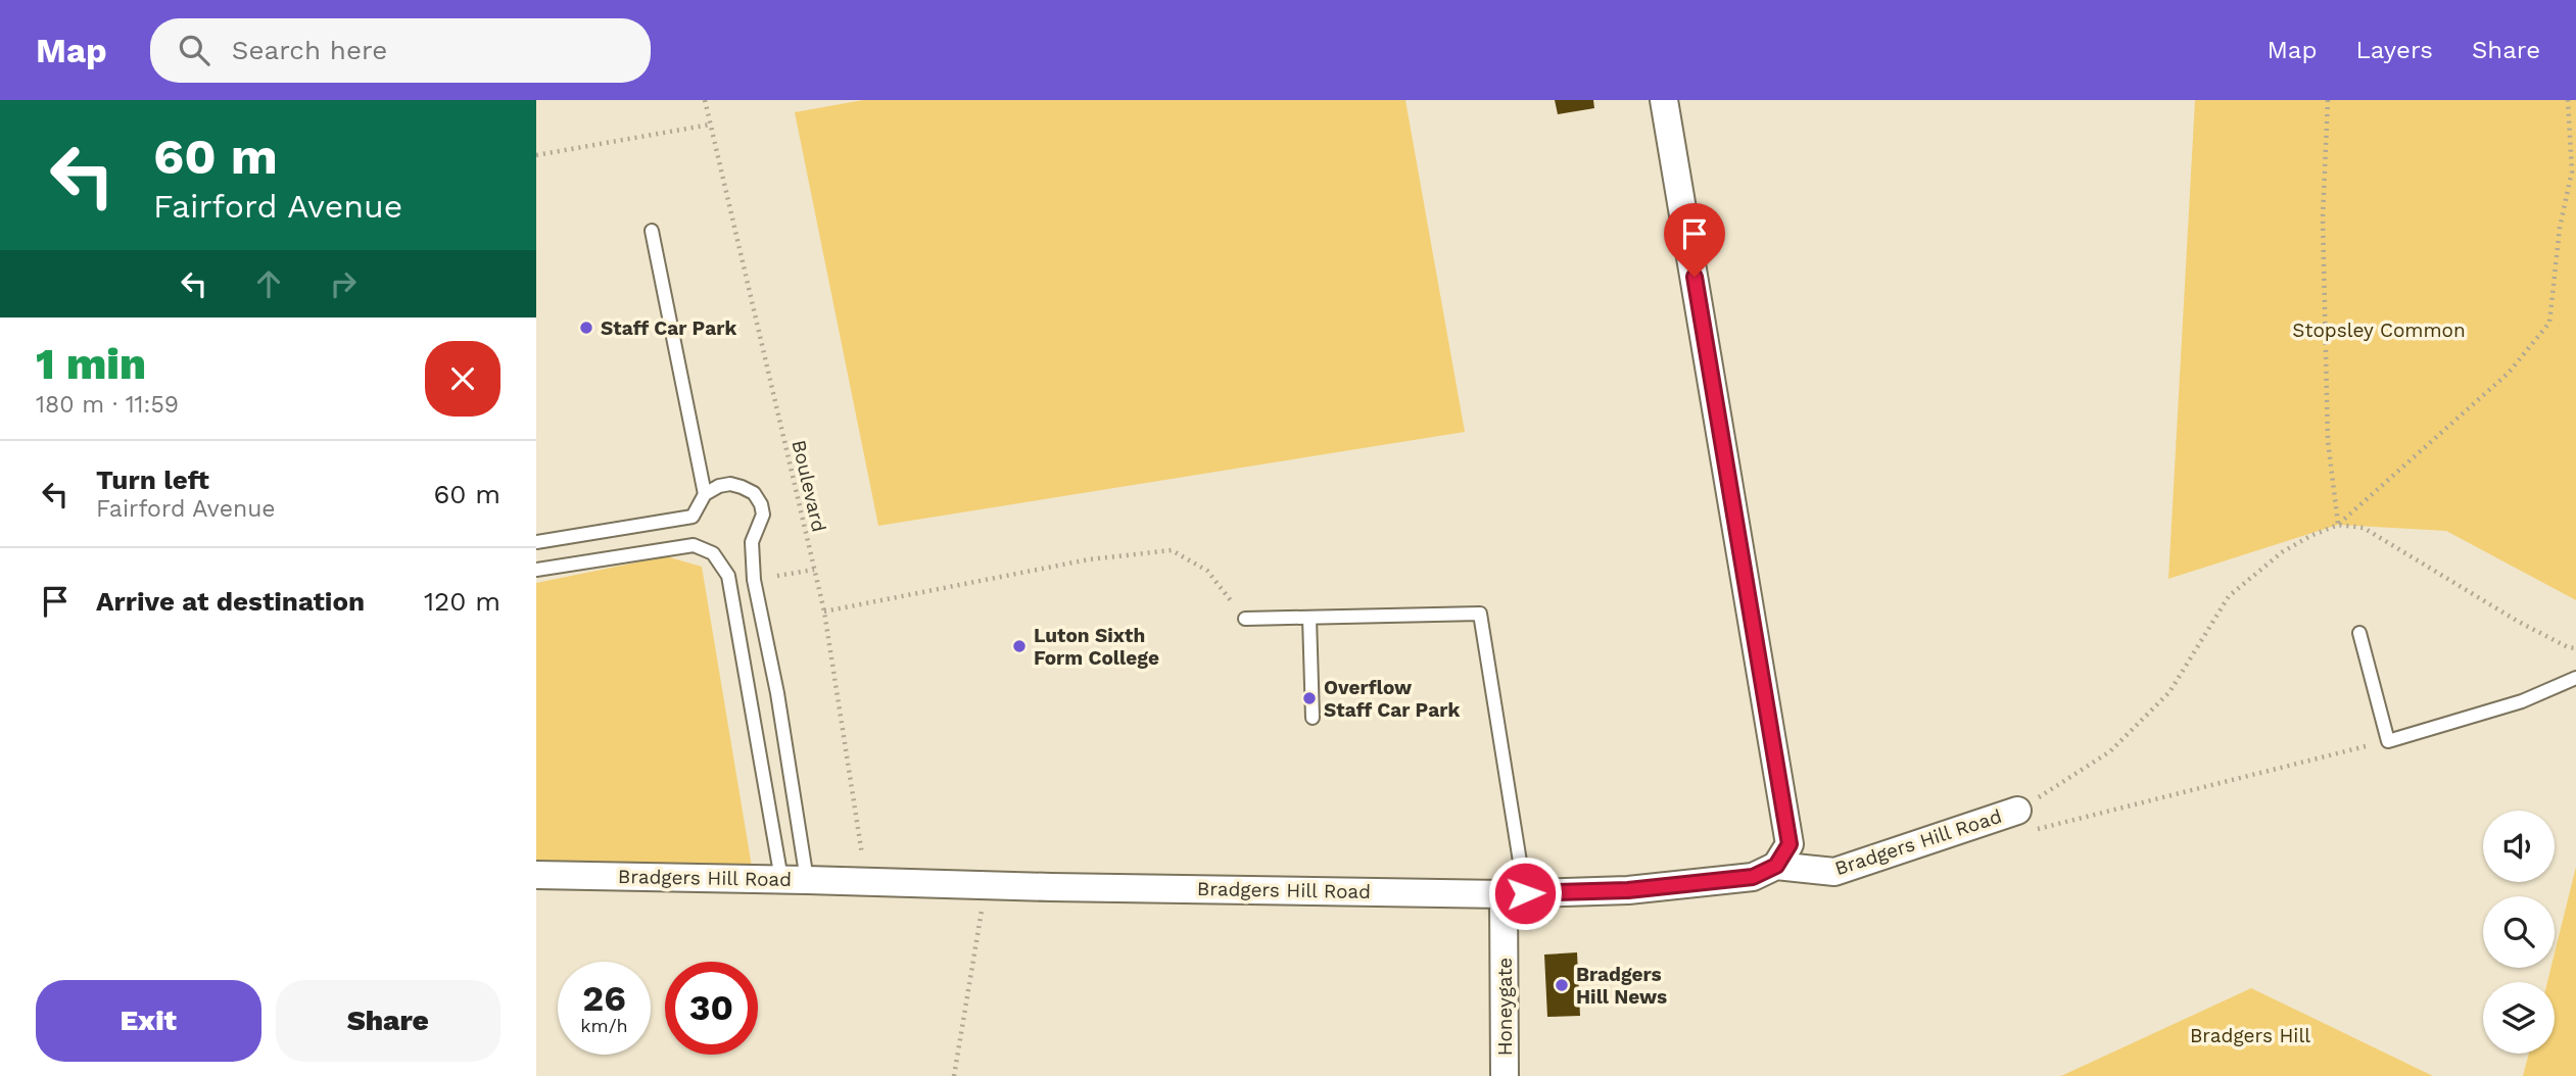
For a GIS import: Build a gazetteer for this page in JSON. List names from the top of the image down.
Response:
{
  "streets": {
    "street": ["Bradgers Hill Road", "Honeygate"],
    "path": ["Boulevard"]
  },
  "crossings": [
    ["Boulevard", "Bradgers Hill Road"],
    ["Bradgers Hill Road", "Honeygate"]
  ],
  "parks": ["Stopsley Common", "Bradgers Hill"],
  "places": [
    "Staff Car Park",
    "Luton Sixth Form College",
    "Overflow Staff Car Park",
    "Bradgers Hill News"
  ],
  "page": {
    "header": "Map",
    "search": "Search here",
    "nav": ["Map", "Layers", "Share"],
    "turn": ["60 m", "Fairford Avenue"],
    "heading": ["1 min", "180 m · 11:59"],
    "list": [
      {
        "name": "Turn left",
        "note": "Fairford Avenue",
        "value": "60 m"
      },
      {
        "name": "Arrive at destination",
        "value": "120 m"
      }
    ],
    "speed": "26 km/h",
    "limit": "30",
    "buttons": ["Exit", "Share"]
  }
}
